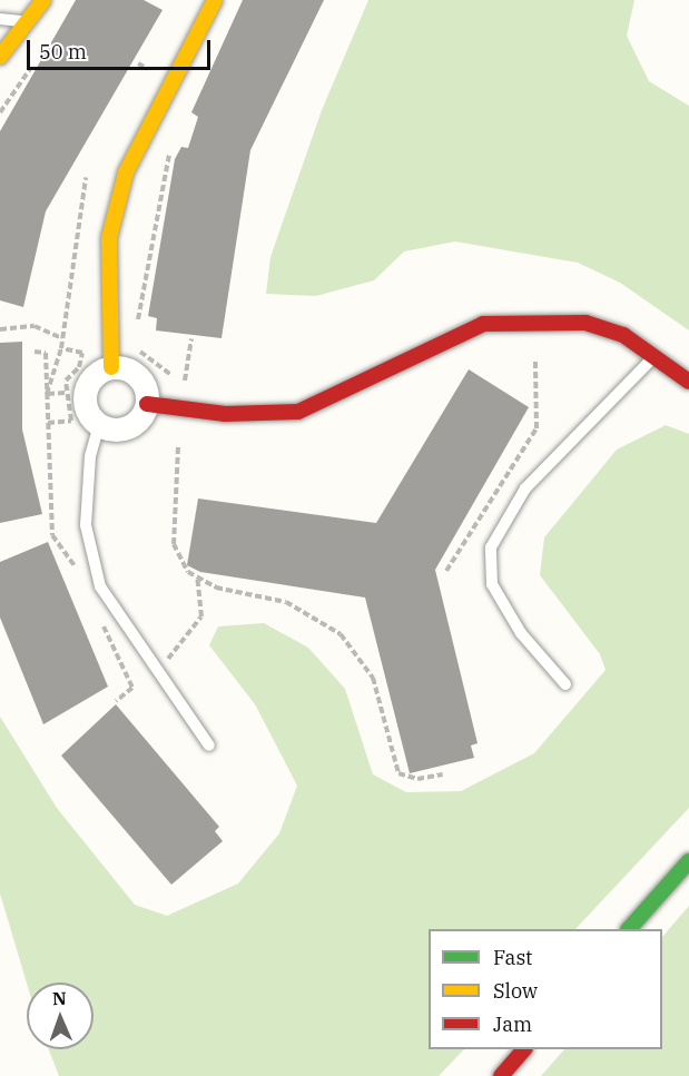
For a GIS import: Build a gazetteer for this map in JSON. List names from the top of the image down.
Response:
{
  "legend": ["Fast", "Slow", "Jam"],
  "scale_bar": "50 m",
  "north": "top"
}
